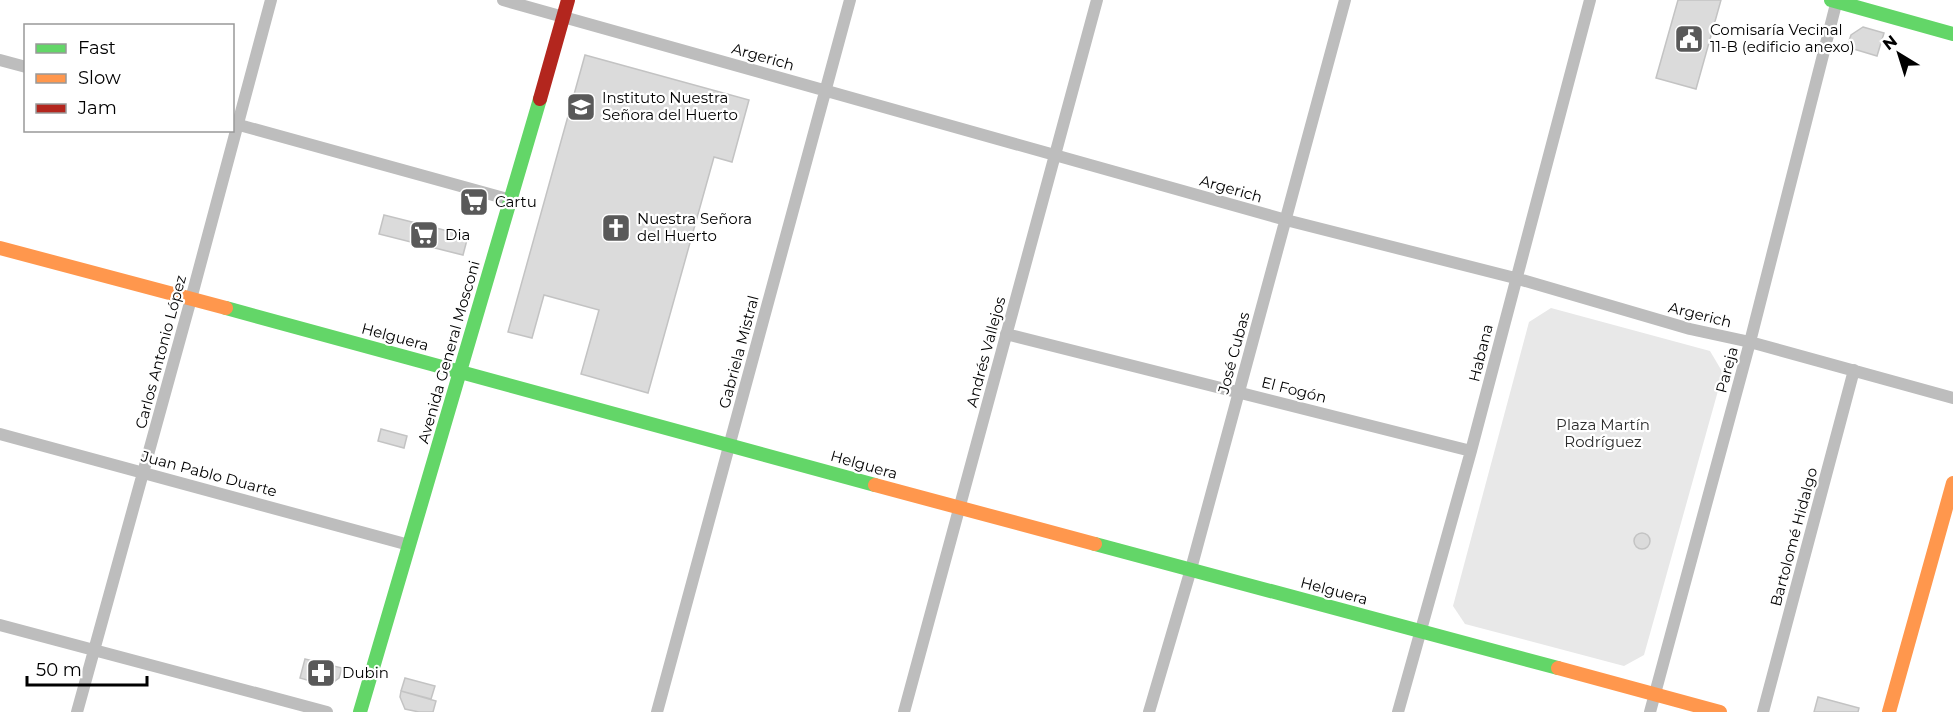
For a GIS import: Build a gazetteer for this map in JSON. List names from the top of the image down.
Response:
{
  "streets": {
    "street": [
      "Argerich",
      "Helguera",
      "Carlos Antonio López",
      "Avenida General Mosconi",
      "Gabriela Mistral",
      "Andrés Vallejos",
      "José Cubas",
      "Habana",
      "Pareja",
      "El Fogón",
      "Juan Pablo Duarte",
      "Bartolomé Hidalgo"
    ]
  },
  "crossings": [
    ["Argerich", "Avenida General Mosconi"],
    ["Argerich", "Gabriela Mistral"],
    ["Argerich", "Andrés Vallejos"],
    ["Argerich", "José Cubas"],
    ["Argerich", "Habana"],
    ["Argerich", "Pareja"],
    ["Argerich", "Bartolomé Hidalgo"],
    ["Helguera", "Carlos Antonio López"],
    ["Helguera", "Avenida General Mosconi"],
    ["Helguera", "Gabriela Mistral"],
    ["Helguera", "Andrés Vallejos"],
    ["Helguera", "José Cubas"],
    ["Helguera", "Habana"],
    ["Helguera", "Pareja"],
    ["Carlos Antonio López", "Juan Pablo Duarte"],
    ["Avenida General Mosconi", "Juan Pablo Duarte"],
    ["Andrés Vallejos", "El Fogón"],
    ["José Cubas", "El Fogón"],
    ["Habana", "El Fogón"]
  ],
  "parks": ["Plaza Martín Rodríguez"],
  "places": {
    "public building": ["Comisaría Vecinal 11-B (edificio anexo)"],
    "school or university": ["Instituto Nuestra Señora del Huerto"],
    "supermarket": ["Cartu", "Dia"],
    "church": ["Nuestra Señora del Huerto"],
    "pharmacy": ["Dubin"]
  },
  "legend": ["Fast", "Slow", "Jam"],
  "scale_bar": "50 m",
  "north": "top left"
}
